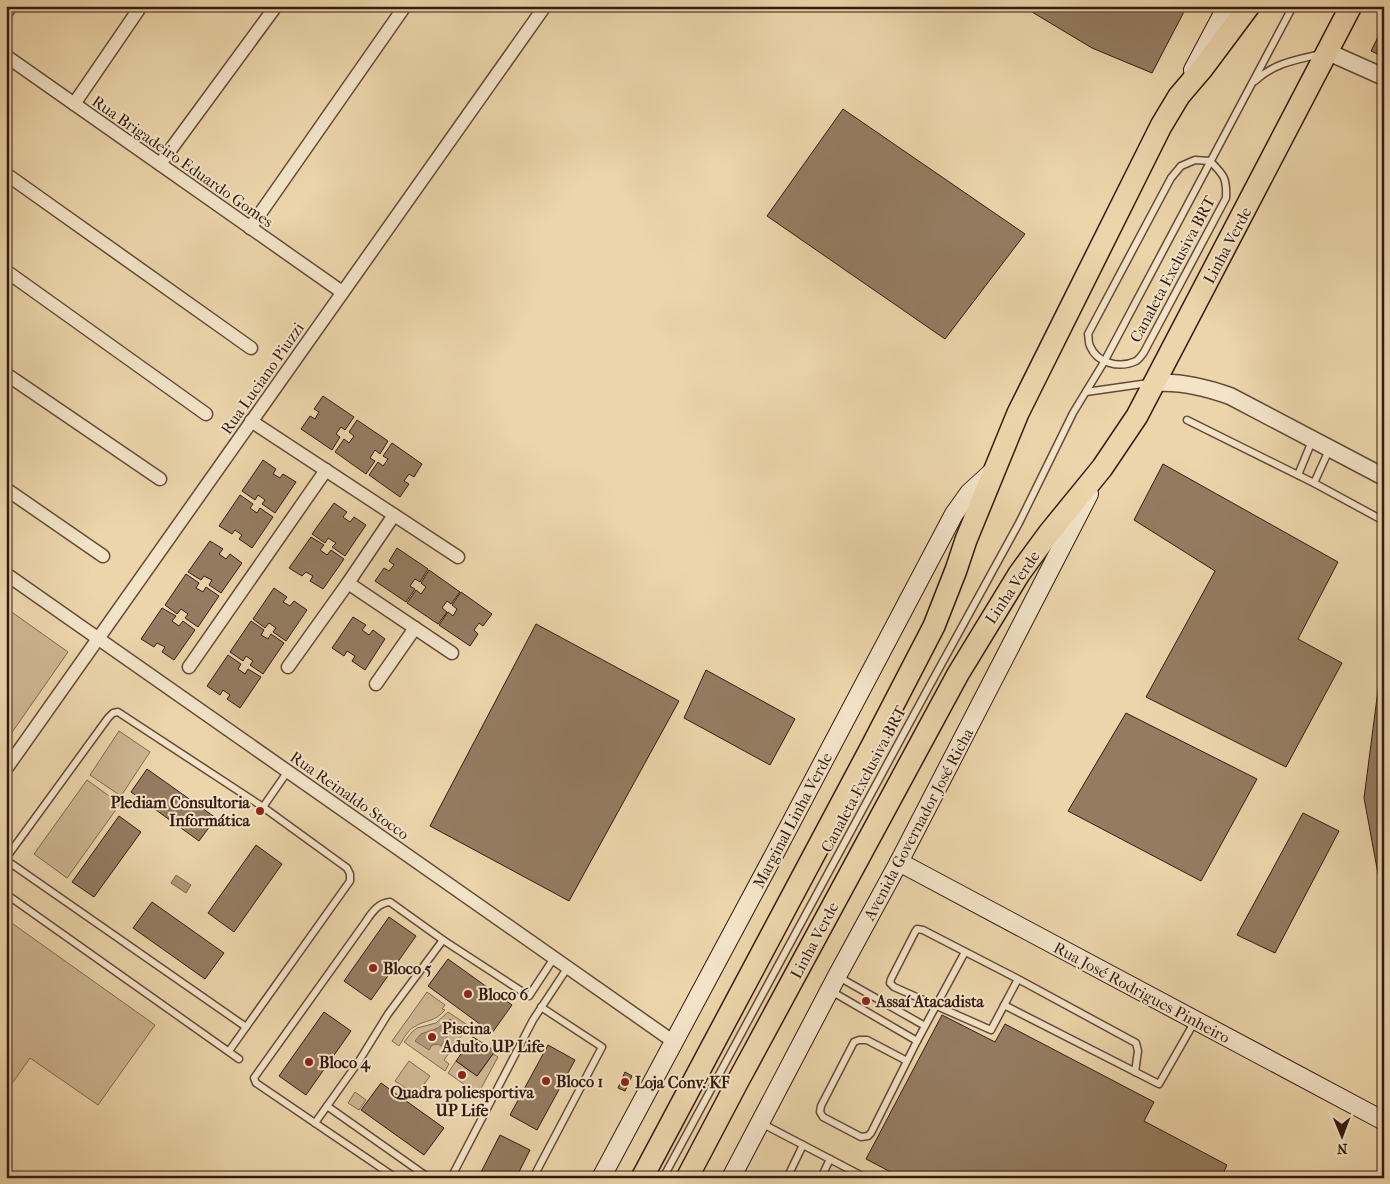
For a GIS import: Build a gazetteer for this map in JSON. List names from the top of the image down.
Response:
{
  "streets": {
    "highway": ["Linha Verde"],
    "main road": ["Marginal Linha Verde", "Avenida Governador José Richa", "Rua José Rodrigues Pinheiro"],
    "street": ["Rua Brigadeiro Eduardo Gomes", "Rua Luciano Piuzzi", "Rua Reinaldo Stocco"],
    "lane": ["Canaleta Exclusiva BRT"]
  },
  "crossings": [
    ["Rua Brigadeiro Eduardo Gomes", "Rua Luciano Piuzzi"],
    ["Linha Verde", "Canaleta Exclusiva BRT"],
    ["Linha Verde", "Avenida Governador José Richa"],
    ["Rua Luciano Piuzzi", "Rua Reinaldo Stocco"],
    ["Rua Reinaldo Stocco", "Marginal Linha Verde"],
    ["Avenida Governador José Richa", "Rua José Rodrigues Pinheiro"]
  ],
  "places": [
    "Plediam Consultoria Informática",
    "Bloco 5",
    "Bloco 6",
    "Assaí Atacadista",
    "Piscina Adulto UP Life",
    "Bloco 4",
    "Quadra poliesportiva UP Life",
    "Bloco 1",
    "Loja Conv. KF"
  ],
  "north": "bottom"
}
